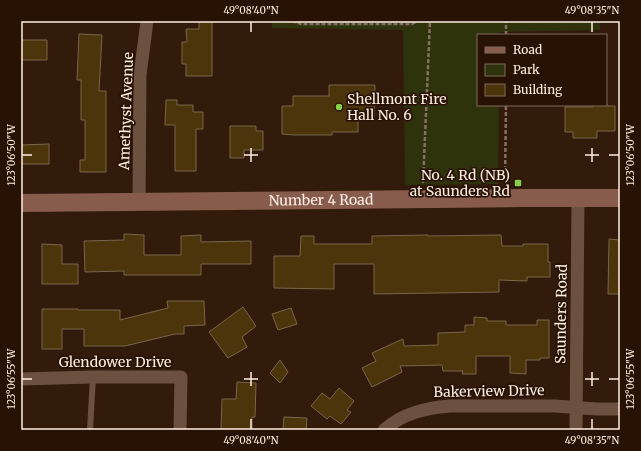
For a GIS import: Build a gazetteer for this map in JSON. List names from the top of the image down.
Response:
{
  "streets": {
    "main road": ["Number 4 Road"],
    "street": [
      "Amethyst Avenue",
      "Saunders Road",
      "Glendower Drive",
      "Bakerview Drive"
    ]
  },
  "crossings": [
    ["Amethyst Avenue", "Number 4 Road"],
    ["Number 4 Road", "Saunders Road"],
    ["Saunders Road", "Bakerview Drive"]
  ],
  "places": {
    "other": ["Shellmont Fire Hall No. 6"],
    "transit": ["No. 4 Rd (NB) at Saunders Rd"]
  },
  "legend": ["Road", "Park", "Building"],
  "coordinates": [
    "49°08'40\"N",
    "49°08'35\"N",
    "123°06'50\"W",
    "123°06'55\"W"
  ]
}
